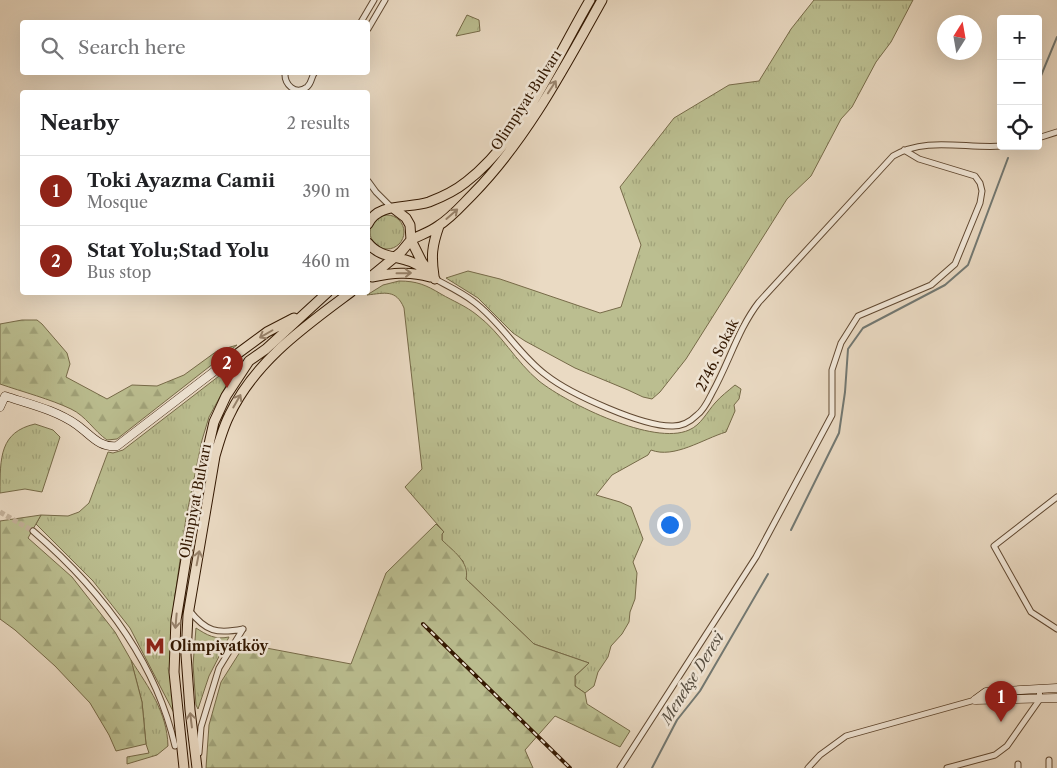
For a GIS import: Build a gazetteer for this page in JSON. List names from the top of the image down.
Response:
{
  "streets": {
    "main road": ["Olimpiyat Bulvarı"],
    "street": ["2746. Sokak"]
  },
  "water": ["Menekşe Deresi"],
  "places": {
    "metro station": ["Olimpiyatköy"]
  },
  "north": "top",
  "page": {
    "map_buttons": ["+", "−"],
    "search": "Search here",
    "heading": ["Nearby", "2 results"],
    "list": [
      {
        "mark": "1",
        "name": "Toki Ayazma Camii",
        "note": "Mosque",
        "value": "390 m"
      },
      {
        "mark": "2",
        "name": "Stat Yolu;Stad Yolu",
        "note": "Bus stop",
        "value": "460 m"
      }
    ],
    "pins": ["2", "1"]
  }
}
